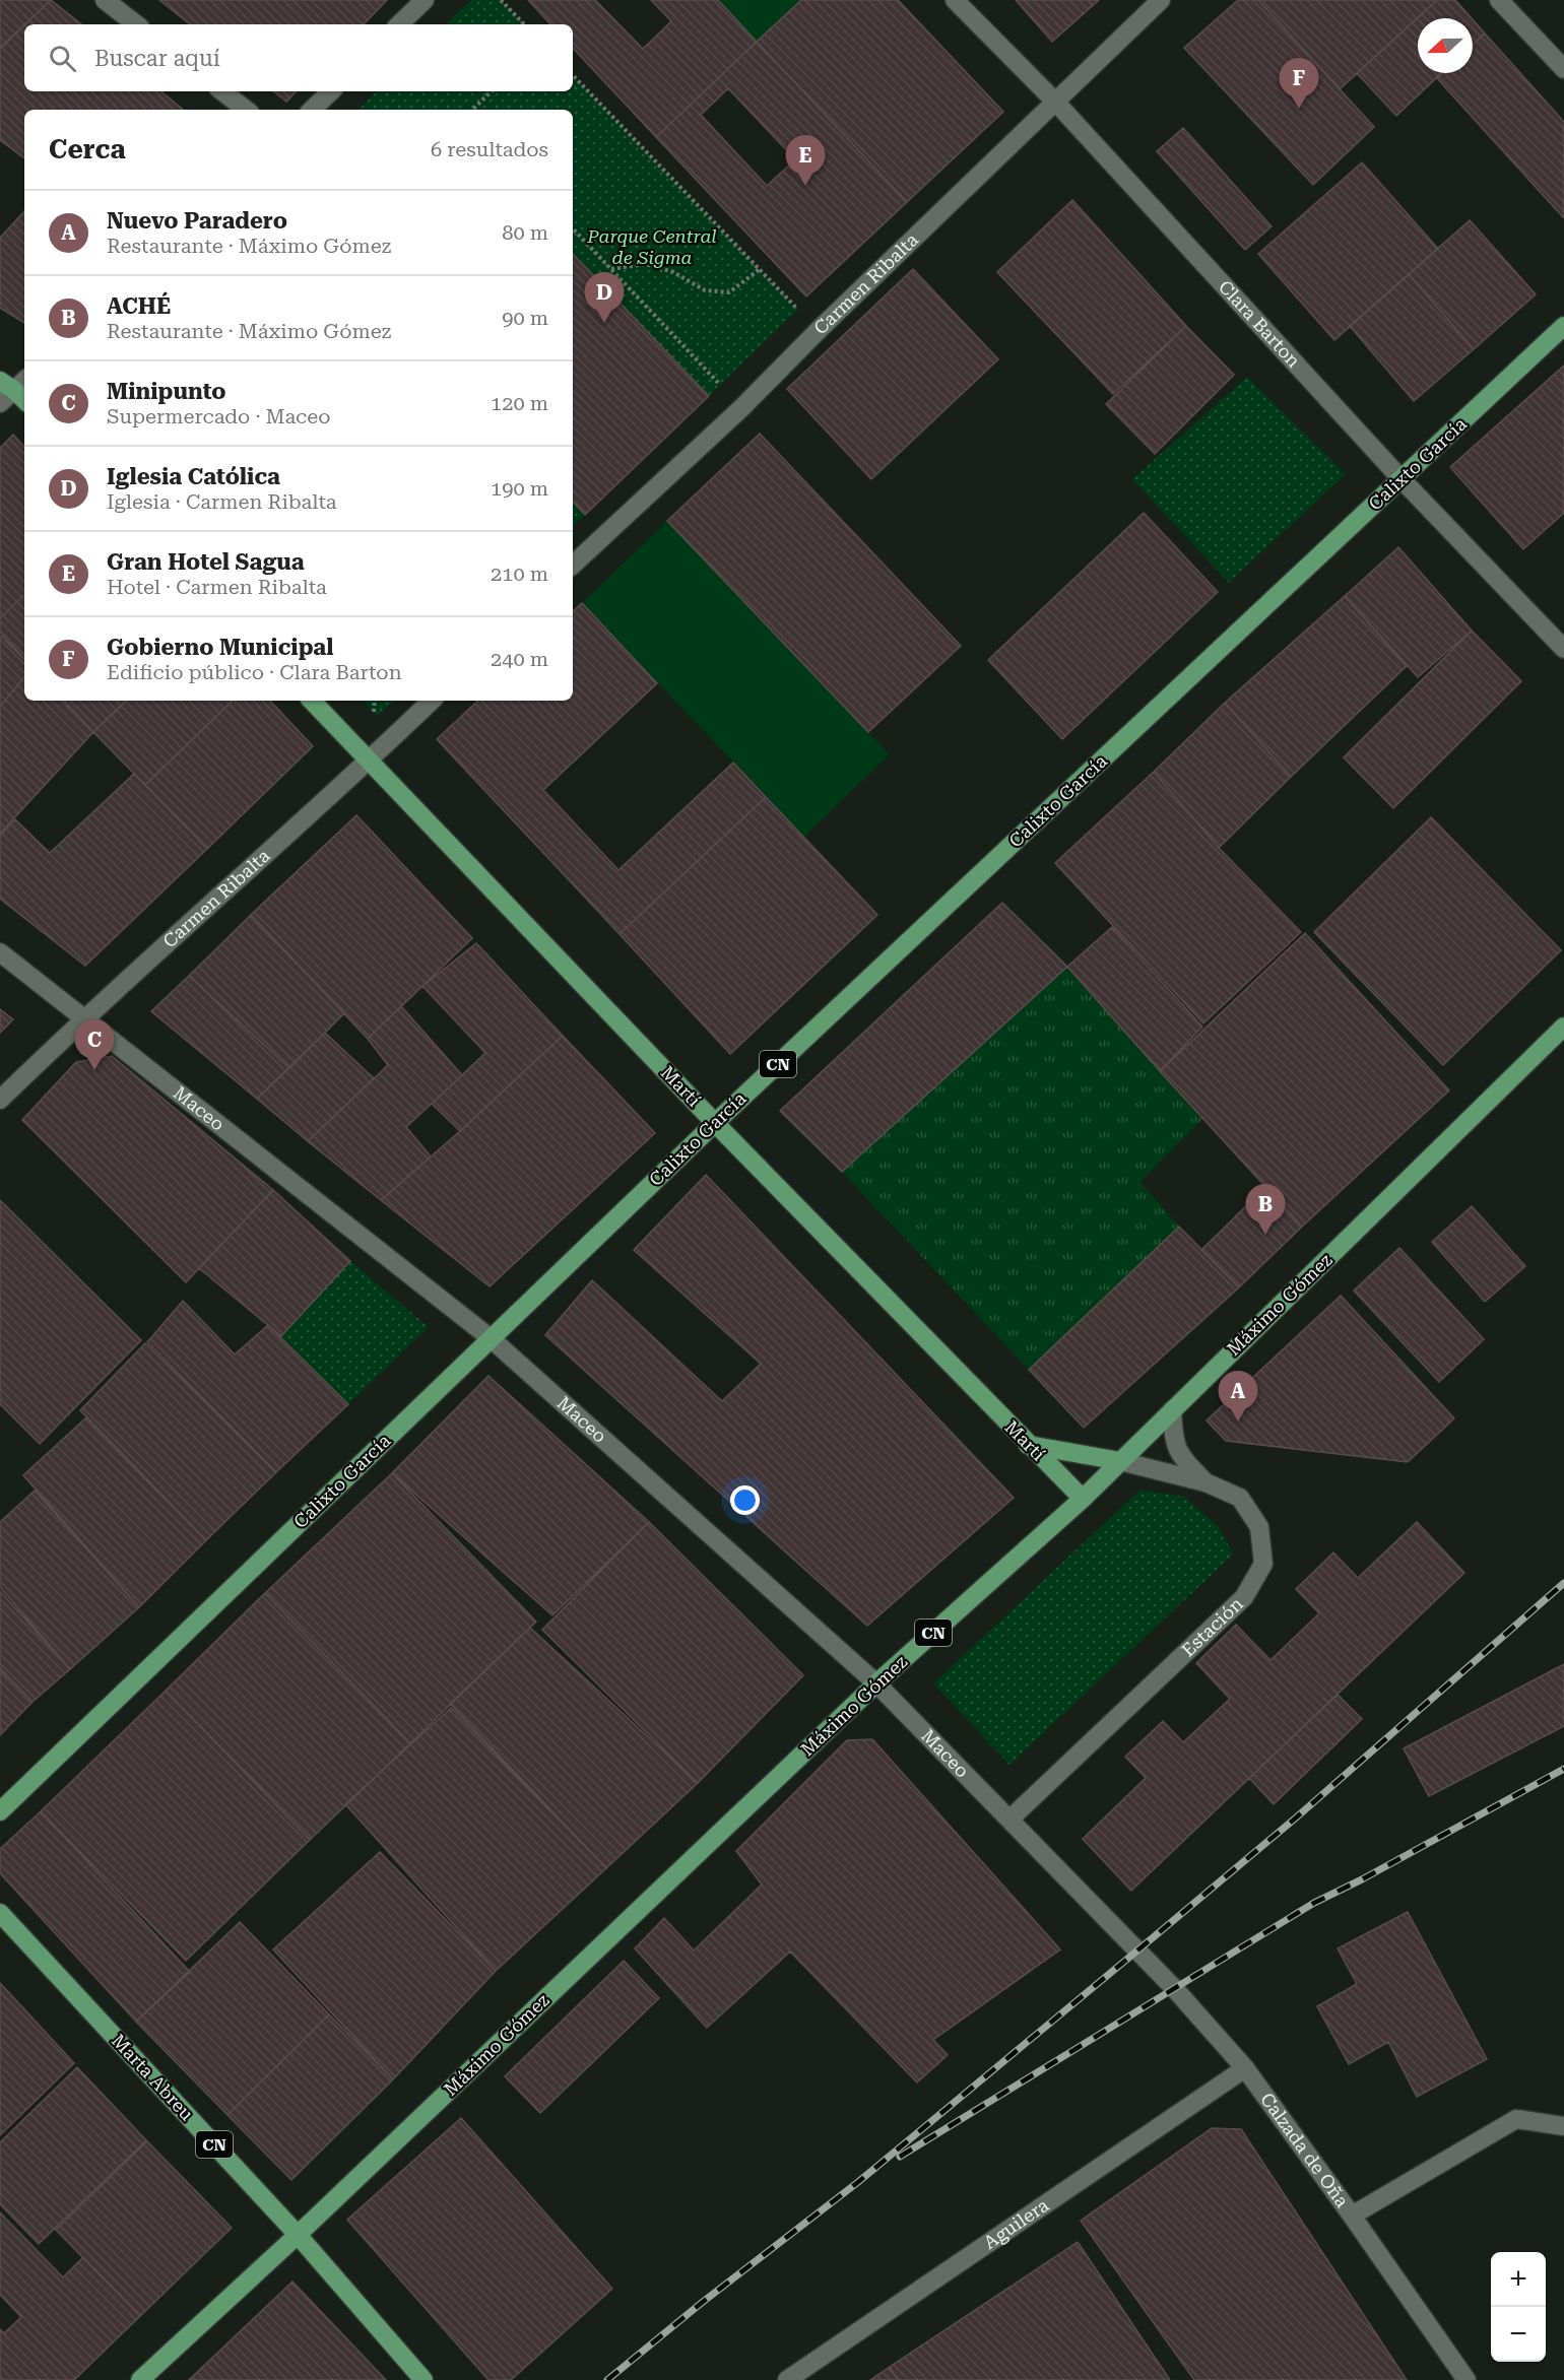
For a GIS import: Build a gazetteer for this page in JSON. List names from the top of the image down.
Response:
{
  "streets": {
    "main road": [
      "Calixto García",
      "CN",
      "Martí",
      "Máximo Gómez",
      "Marta Abreu"
    ],
    "street": [
      "Carmen Ribalta",
      "Clara Barton",
      "Maceo",
      "Estación",
      "Calzada de Oña",
      "Aguilera"
    ]
  },
  "crossings": [
    ["Carmen Ribalta", "Clara Barton"],
    ["Carmen Ribalta", "Martí"],
    ["Carmen Ribalta", "Maceo"],
    ["Clara Barton", "Calixto García"],
    ["Calixto García", "Martí"],
    ["Calixto García", "Maceo"],
    ["Martí", "Máximo Gómez"],
    ["Maceo", "Máximo Gómez"],
    ["Maceo", "Estación"],
    ["Maceo", "Calzada de Oña"],
    ["Máximo Gómez", "Estación"],
    ["Máximo Gómez", "Marta Abreu"],
    ["Calzada de Oña", "Aguilera"]
  ],
  "parks": ["Parque Central de Sigma"],
  "north": "left",
  "page": {
    "search": "Buscar aquí",
    "pins": [
      "F",
      "E",
      "D",
      "C",
      "B",
      "A"
    ],
    "heading": ["Cerca", "6 resultados"],
    "list": [
      {
        "mark": "A",
        "name": "Nuevo Paradero",
        "note": "Restaurante · Máximo Gómez",
        "value": "80 m"
      },
      {
        "mark": "B",
        "name": "ACHÉ",
        "note": "Restaurante · Máximo Gómez",
        "value": "90 m"
      },
      {
        "mark": "C",
        "name": "Minipunto",
        "note": "Supermercado · Maceo",
        "value": "120 m"
      },
      {
        "mark": "D",
        "name": "Iglesia Católica",
        "note": "Iglesia · Carmen Ribalta",
        "value": "190 m"
      },
      {
        "mark": "E",
        "name": "Gran Hotel Sagua",
        "note": "Hotel · Carmen Ribalta",
        "value": "210 m"
      },
      {
        "mark": "F",
        "name": "Gobierno Municipal",
        "note": "Edificio público · Clara Barton",
        "value": "240 m"
      }
    ],
    "map_buttons": ["+", "−"]
  }
}
